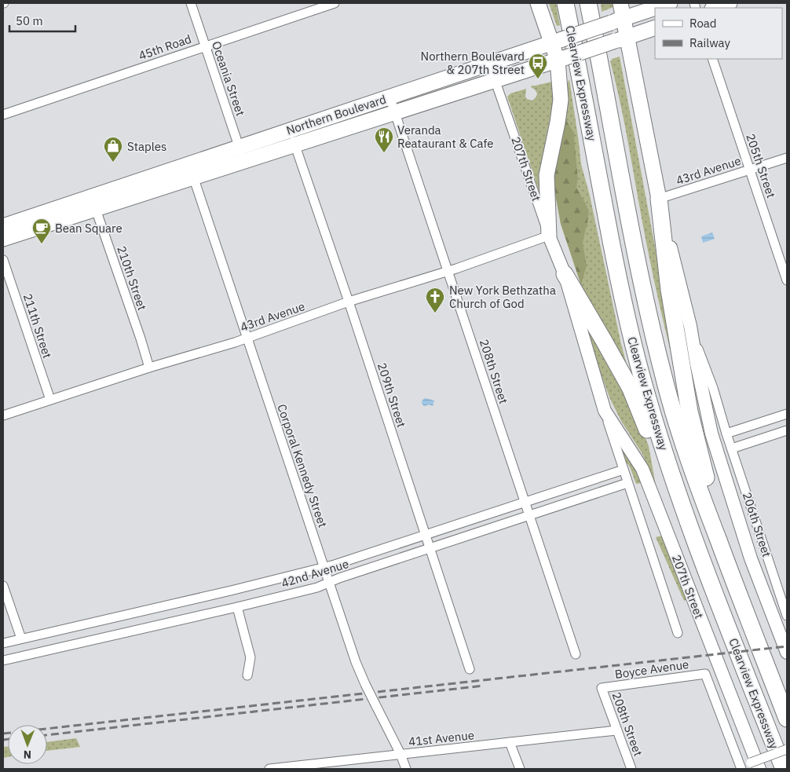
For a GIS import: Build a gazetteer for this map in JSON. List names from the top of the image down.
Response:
{
  "streets": {
    "highway": ["Clearview Expressway"],
    "main road": ["Northern Boulevard"],
    "street": [
      "45th Road",
      "Oceania Street",
      "205th Street",
      "207th Street",
      "43rd Avenue",
      "210th Street",
      "211th Street",
      "208th Street",
      "209th Street",
      "Corporal Kennedy Street",
      "206th Street",
      "42nd Avenue",
      "Boyce Avenue",
      "41st Avenue"
    ]
  },
  "crossings": [
    ["45th Road", "Oceania Street"],
    ["Oceania Street", "Northern Boulevard"],
    ["Northern Boulevard", "207th Street"],
    ["Northern Boulevard", "210th Street"],
    ["Northern Boulevard", "208th Street"],
    ["Northern Boulevard", "209th Street"],
    ["Northern Boulevard", "Corporal Kennedy Street"],
    ["205th Street", "43rd Avenue"],
    ["207th Street", "43rd Avenue"],
    ["43rd Avenue", "210th Street"],
    ["43rd Avenue", "211th Street"],
    ["43rd Avenue", "208th Street"],
    ["43rd Avenue", "209th Street"],
    ["43rd Avenue", "Corporal Kennedy Street"],
    ["208th Street", "42nd Avenue"],
    ["208th Street", "Boyce Avenue"],
    ["208th Street", "41st Avenue"],
    ["209th Street", "42nd Avenue"],
    ["Corporal Kennedy Street", "42nd Avenue"],
    ["Corporal Kennedy Street", "41st Avenue"]
  ],
  "places": {
    "bus stop": ["Northern Boulevard & 207th Street"],
    "restaurant": ["Veranda Reataurant & Cafe"],
    "shop": ["Staples"],
    "cafe": ["Bean Square"],
    "church": ["New York Bethzatha Church of God"]
  },
  "legend": ["Road", "Railway"],
  "scale_bar": "50 m",
  "north": "bottom"
}
